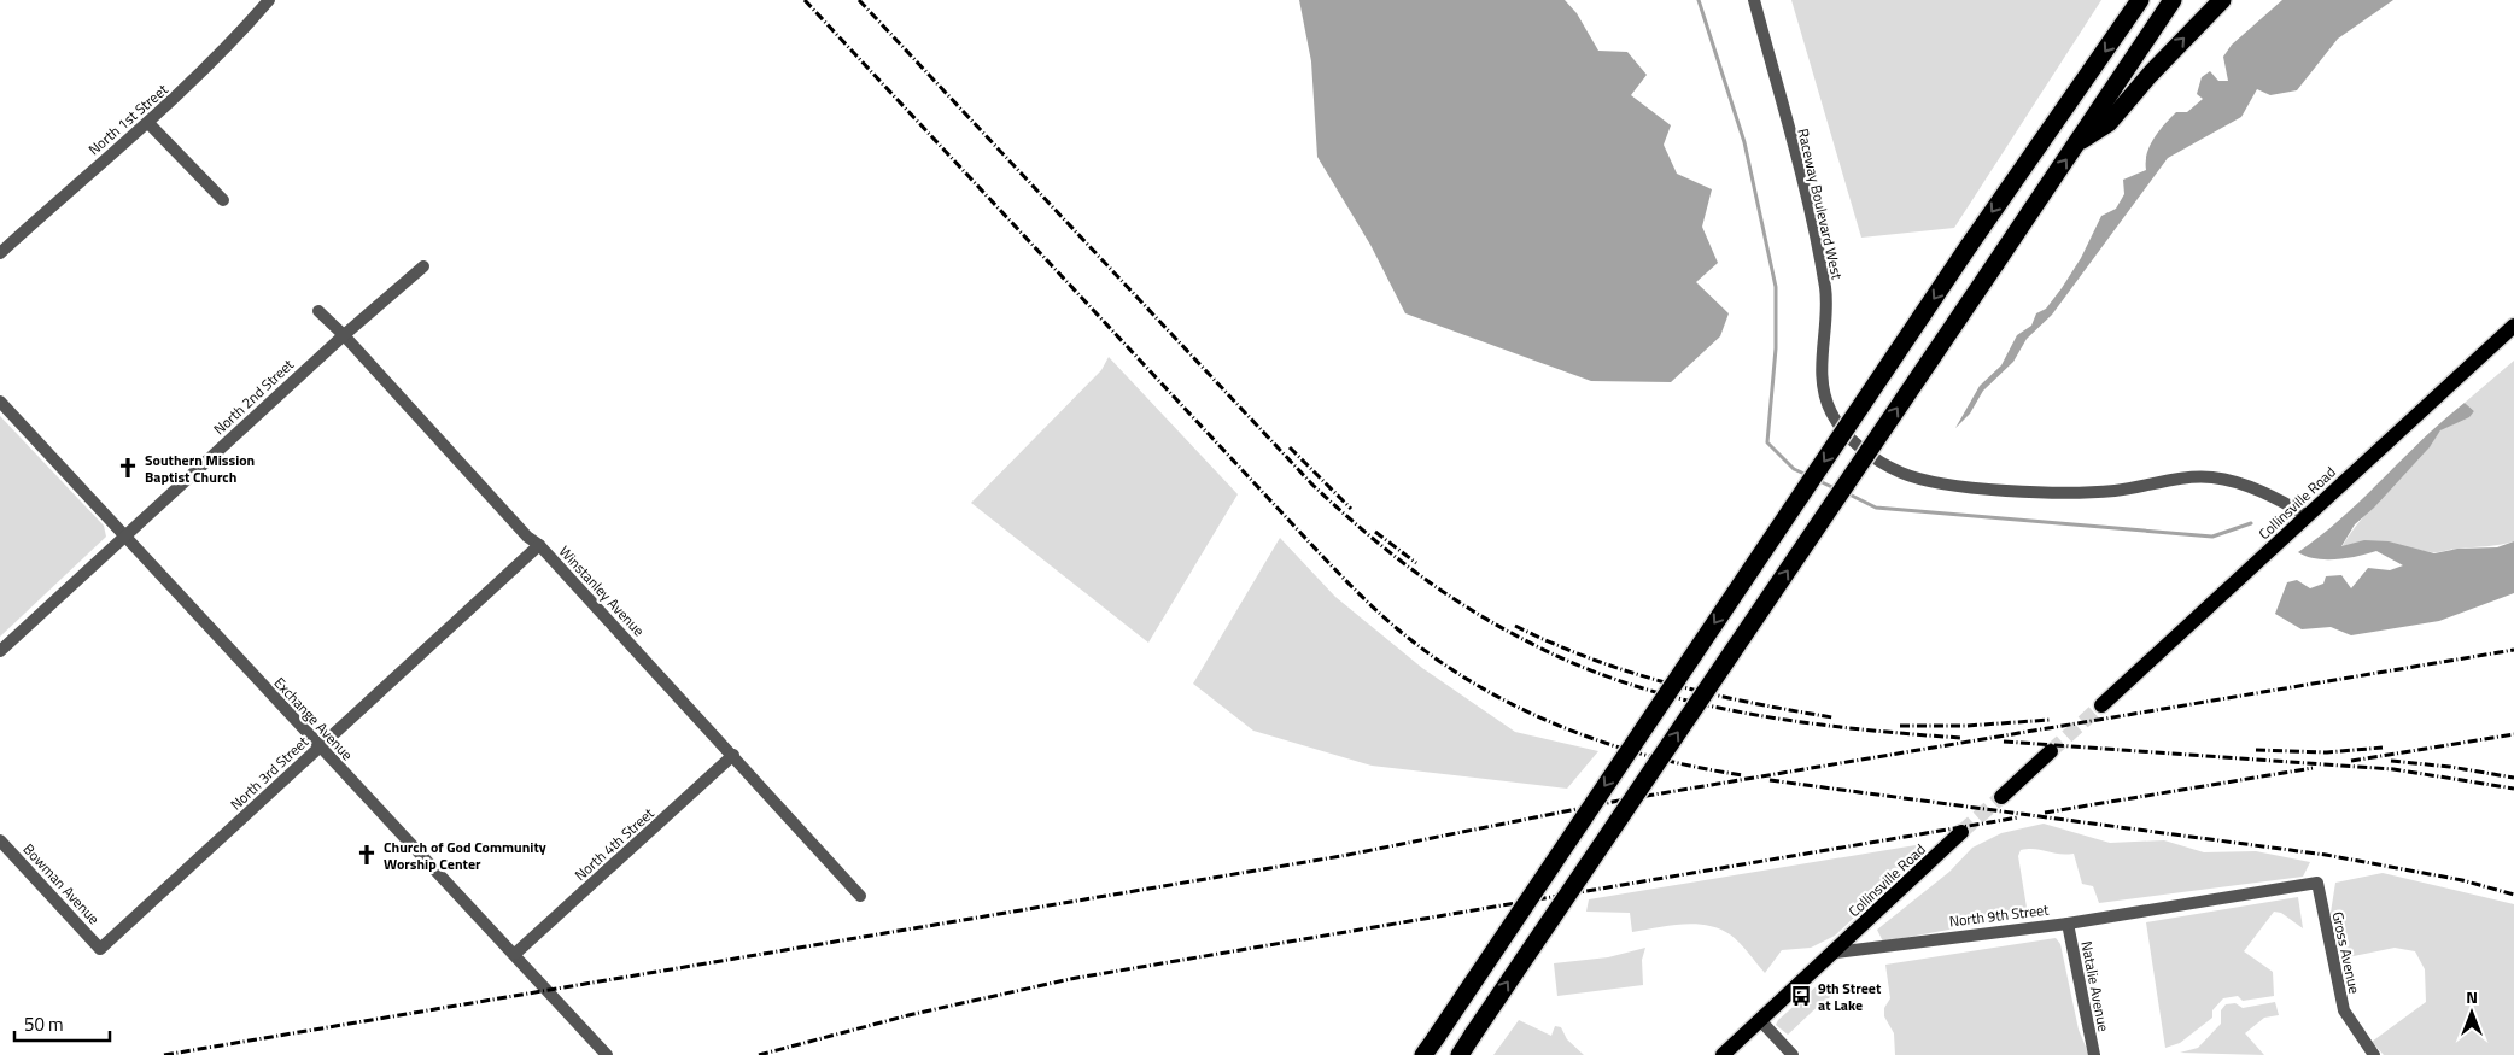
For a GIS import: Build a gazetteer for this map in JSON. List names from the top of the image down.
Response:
{
  "streets": {
    "main road": ["Collinsville Road"],
    "street": [
      "North 1st Street",
      "Raceway Boulevard West",
      "North 2nd Street",
      "Winstanley Avenue",
      "Exchange Avenue",
      "North 3rd Street",
      "North 4th Street",
      "Bowman Avenue",
      "North 9th Street",
      "Gross Avenue",
      "Natalie Avenue"
    ]
  },
  "crossings": [
    ["Raceway Boulevard West", "Collinsville Road"],
    ["North 2nd Street", "Winstanley Avenue"],
    ["North 2nd Street", "Exchange Avenue"],
    ["Collinsville Road", "North 9th Street"],
    ["Winstanley Avenue", "North 3rd Street"],
    ["Winstanley Avenue", "North 4th Street"],
    ["Exchange Avenue", "North 3rd Street"],
    ["Exchange Avenue", "North 4th Street"],
    ["North 3rd Street", "Bowman Avenue"],
    ["North 9th Street", "Gross Avenue"],
    ["North 9th Street", "Natalie Avenue"]
  ],
  "places": {
    "church": ["Southern Mission Baptist Church", "Church of God Community Worship Center"],
    "bus stop": ["9th Street at Lake"]
  },
  "scale_bar": "50 m",
  "north": "top"
}
